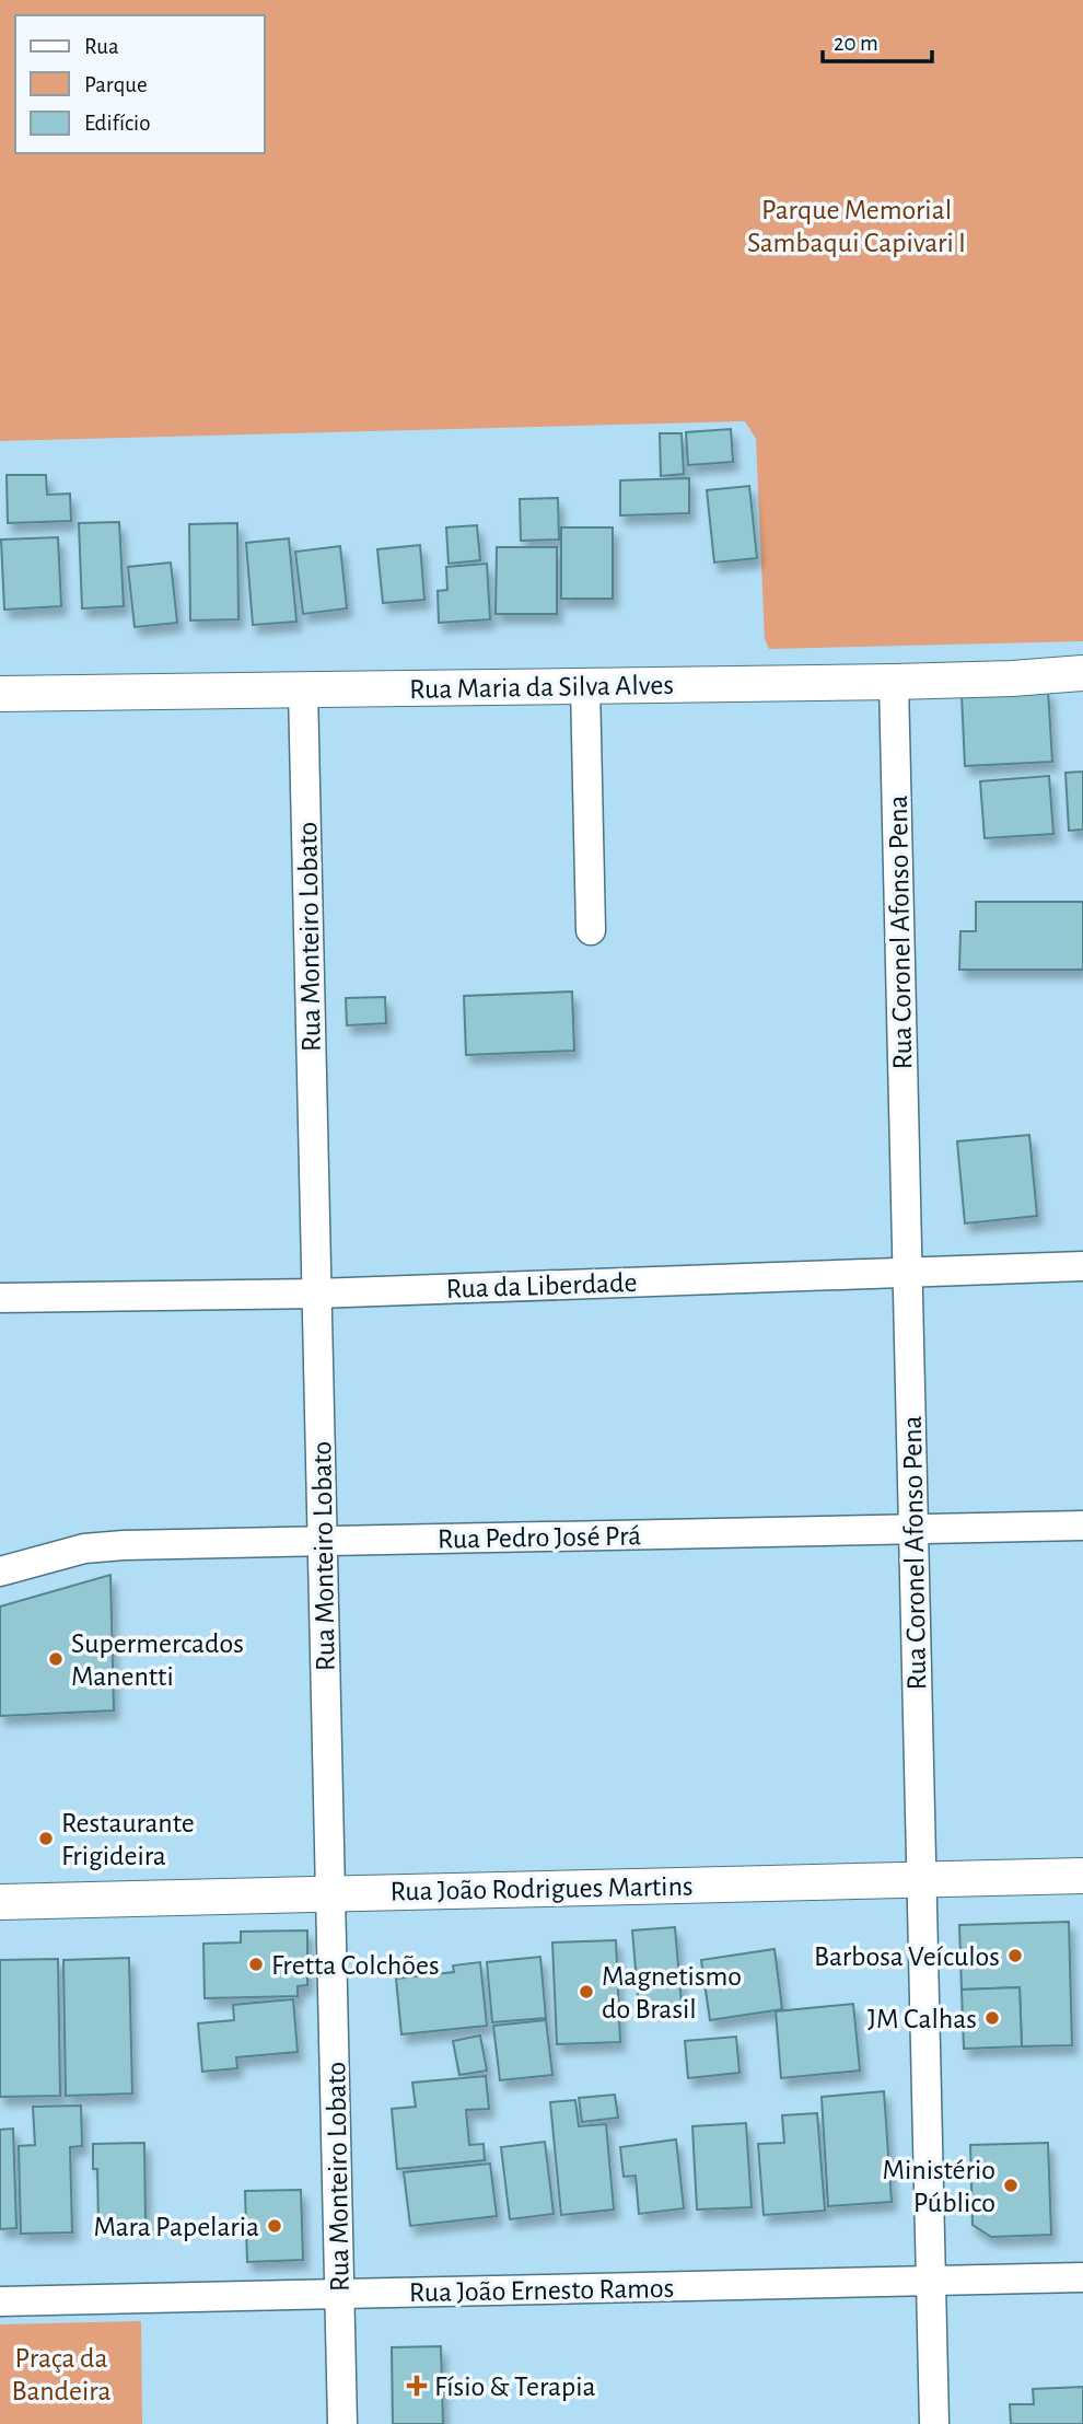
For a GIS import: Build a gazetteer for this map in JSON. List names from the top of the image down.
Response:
{
  "streets": {
    "street": [
      "Rua Maria da Silva Alves",
      "Rua Coronel Afonso Pena",
      "Rua Monteiro Lobato",
      "Rua da Liberdade",
      "Rua Pedro José Prá",
      "Rua João Rodrigues Martins",
      "Rua João Ernesto Ramos"
    ]
  },
  "crossings": [
    ["Rua Maria da Silva Alves", "Rua Coronel Afonso Pena"],
    ["Rua Maria da Silva Alves", "Rua Monteiro Lobato"],
    ["Rua Coronel Afonso Pena", "Rua da Liberdade"],
    ["Rua Coronel Afonso Pena", "Rua Pedro José Prá"],
    ["Rua Coronel Afonso Pena", "Rua João Rodrigues Martins"],
    ["Rua Coronel Afonso Pena", "Rua João Ernesto Ramos"],
    ["Rua Monteiro Lobato", "Rua da Liberdade"],
    ["Rua Monteiro Lobato", "Rua Pedro José Prá"],
    ["Rua Monteiro Lobato", "Rua João Rodrigues Martins"],
    ["Rua Monteiro Lobato", "Rua João Ernesto Ramos"]
  ],
  "parks": ["Parque Memorial Sambaqui Capivari I", "Praça da Bandeira"],
  "places": {
    "other": [
      "Supermercados Manentti",
      "Restaurante Frigideira",
      "Barbosa Veículos",
      "Fretta Colchões",
      "Magnetismo do Brasil",
      "JM Calhas",
      "Ministério Público",
      "Mara Papelaria"
    ],
    "health": ["Físio & Terapia"]
  },
  "legend": ["Rua", "Parque", "Edifício"],
  "scale_bar": "20 m"
}
